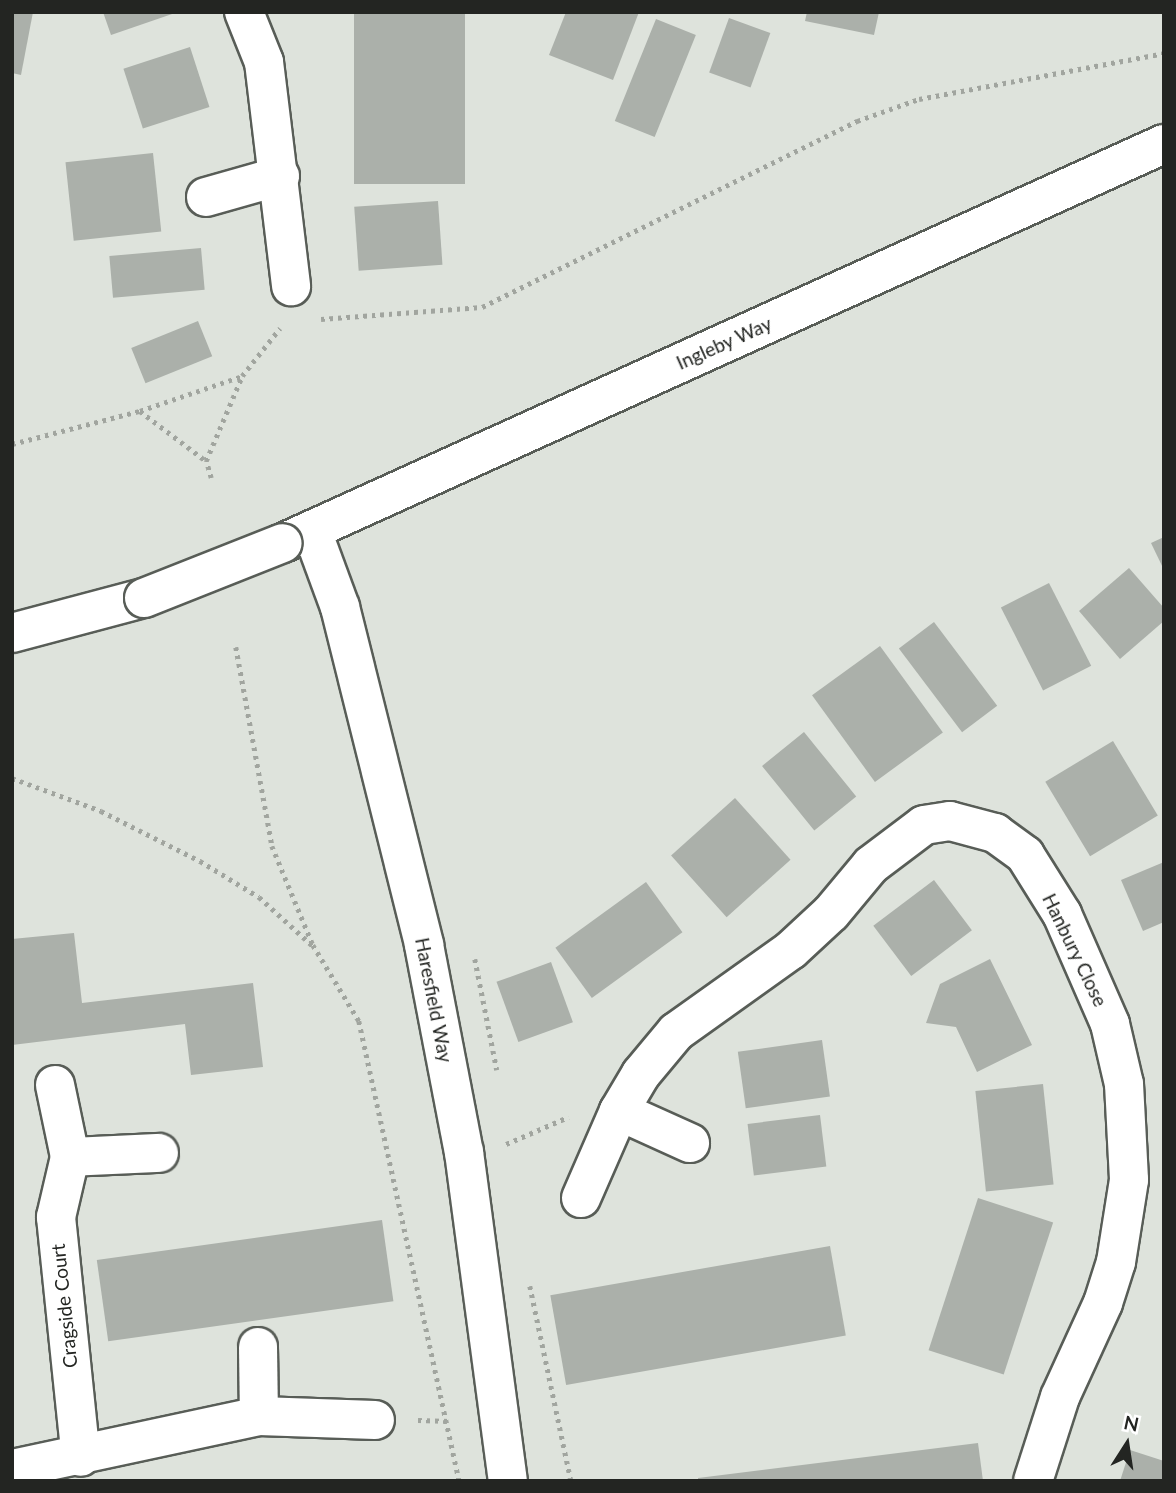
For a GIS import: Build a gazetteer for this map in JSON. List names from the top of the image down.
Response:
{
  "streets": {
    "street": [
      "Ingleby Way",
      "Hanbury Close",
      "Haresfield Way",
      "Cragside Court"
    ]
  },
  "crossings": [
    ["Ingleby Way", "Haresfield Way"]
  ],
  "north": "top"
}
